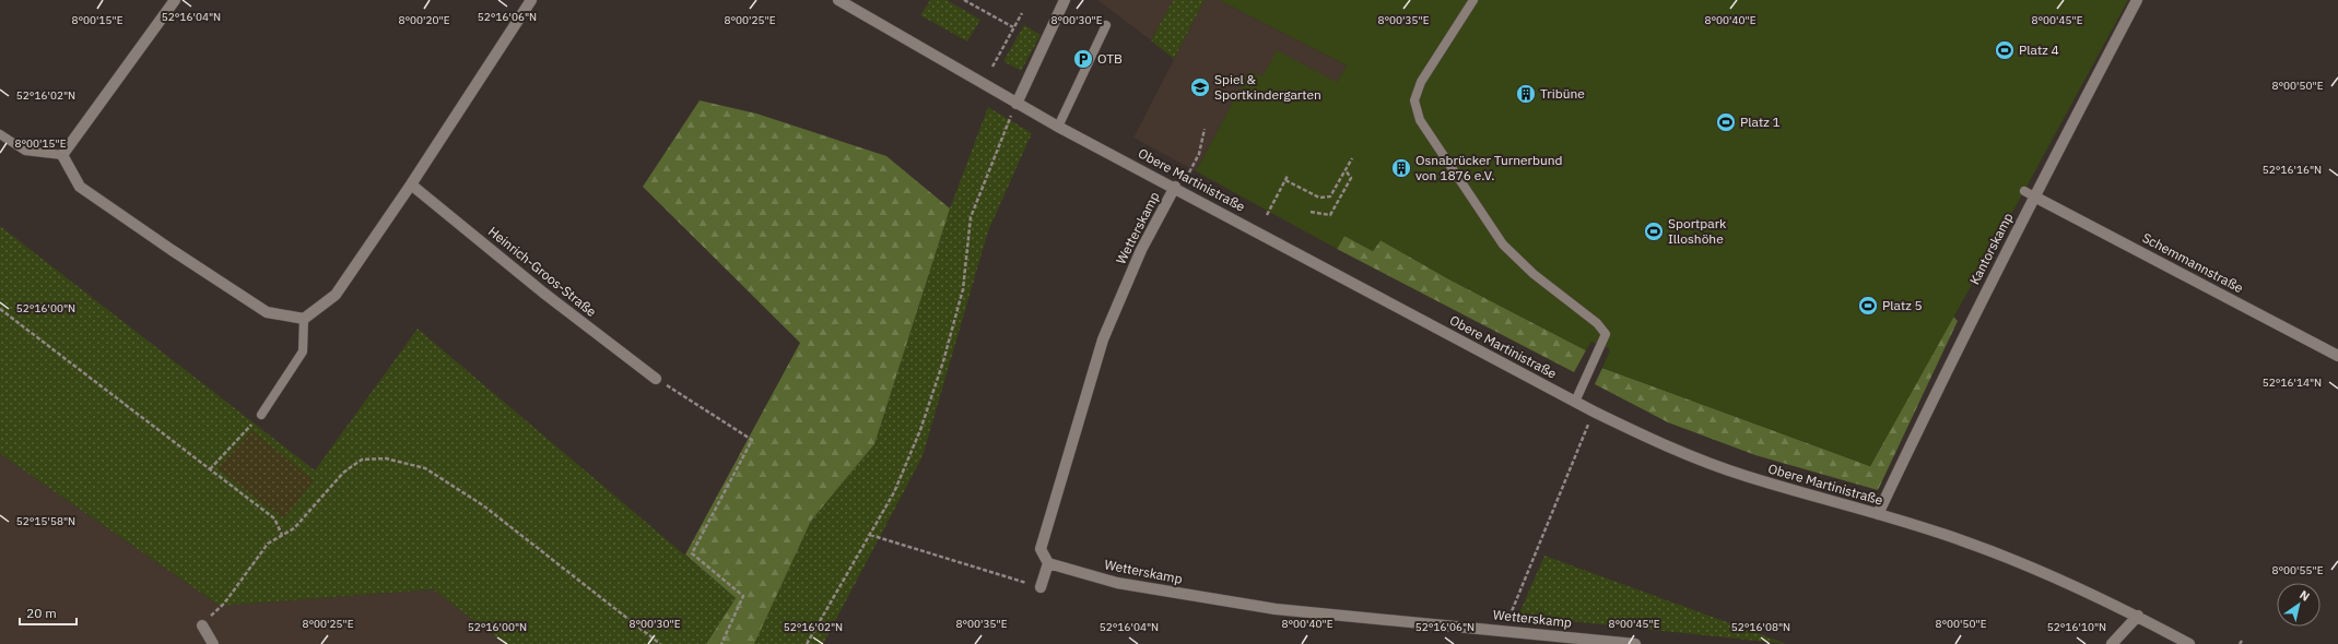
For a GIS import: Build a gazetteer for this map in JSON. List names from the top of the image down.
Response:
{
  "streets": {
    "street": [
      "Obere Martinistraße",
      "Wetterskamp",
      "Kantorskamp",
      "Schemmannstraße",
      "Heinrich-Groos-Straße"
    ]
  },
  "crossings": [
    ["Obere Martinistraße", "Wetterskamp"],
    ["Obere Martinistraße", "Kantorskamp"],
    ["Kantorskamp", "Schemmannstraße"]
  ],
  "places": {
    "sports": [
      "Platz 4",
      "Platz 1",
      "Sportpark Illoshöhe",
      "Platz 5"
    ],
    "parking": ["OTB"],
    "school or university": ["Spiel & Sportkindergarten"],
    "building": ["Tribüne", "Osnabrücker Turnerbund von 1876 e.V."]
  },
  "scale_bar": "20 m",
  "north": "top right",
  "coordinates": [
    "52°16'04\"N",
    "52°16'06\"N",
    "8°00'15\"E",
    "8°00'20\"E",
    "8°00'25\"E",
    "8°00'45\"E",
    "8°00'30\"E",
    "8°00'35\"E",
    "8°00'40\"E",
    "8°00'50\"E",
    "52°16'02\"N",
    "52°16'16\"N",
    "52°16'00\"N",
    "52°16'14\"N",
    "52°15'58\"N",
    "8°00'55\"E",
    "52°16'08\"N",
    "52°16'10\"N"
  ]
}
